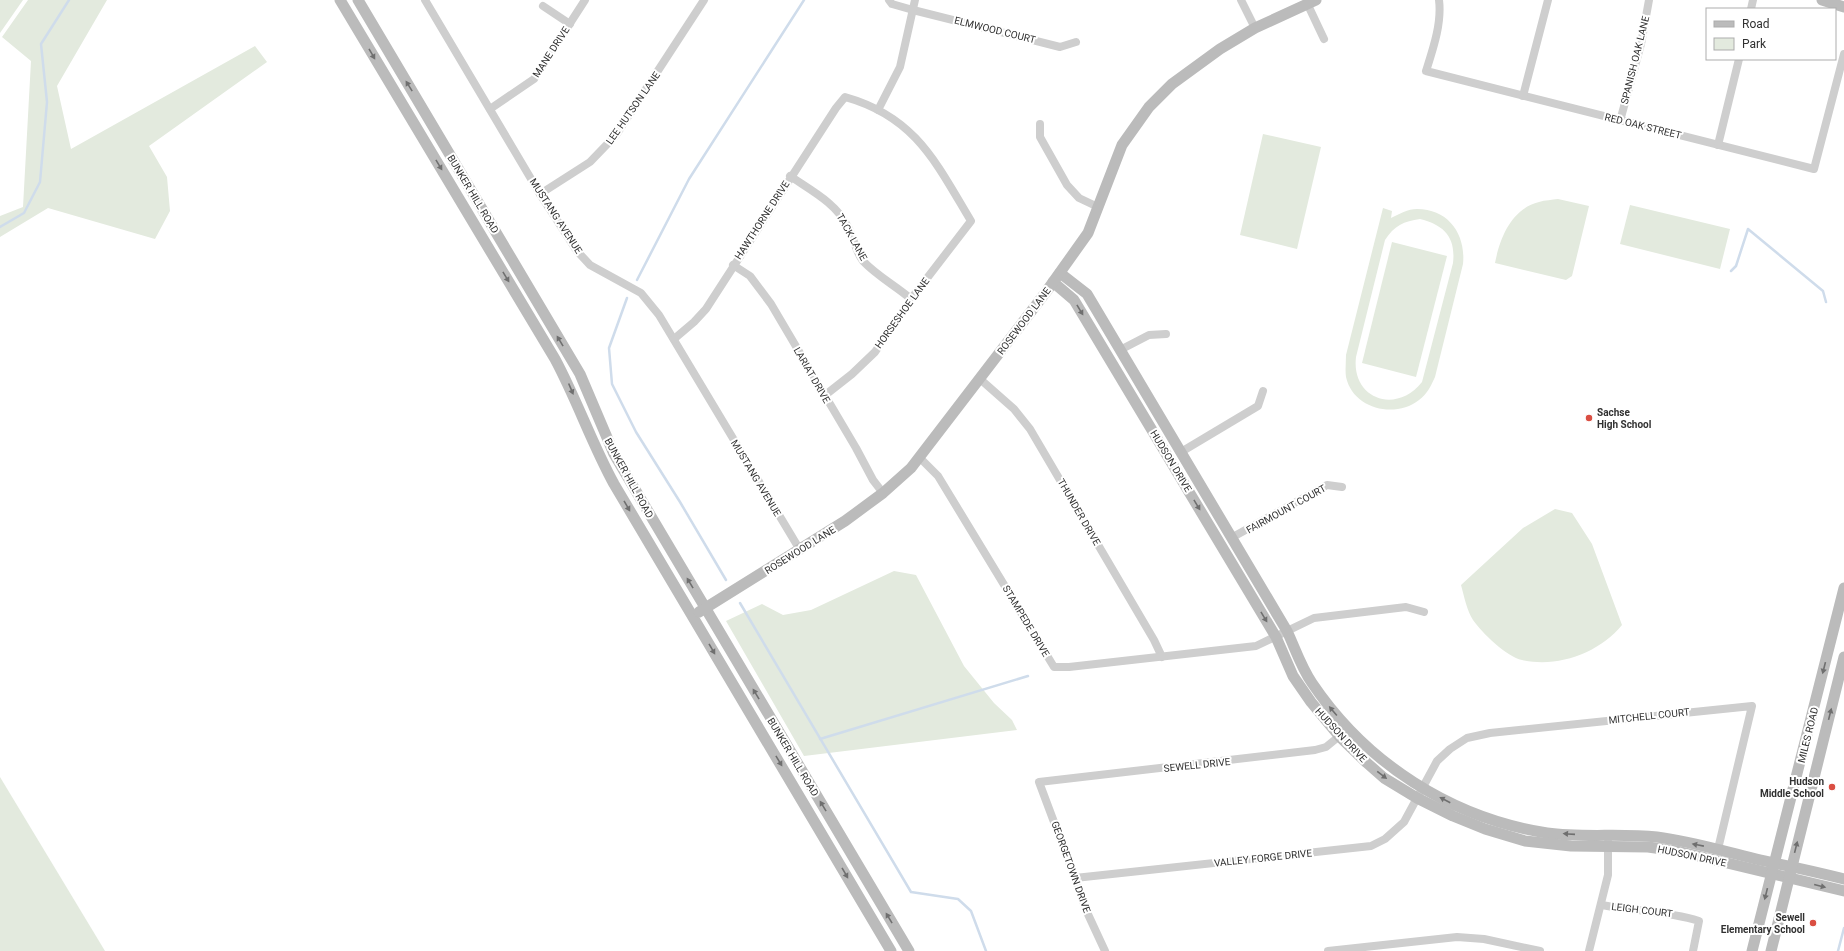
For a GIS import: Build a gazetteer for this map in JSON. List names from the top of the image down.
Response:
{
  "streets": {
    "street": [
      "ELMWOOD COURT",
      "MANE DRIVE",
      "SPANISH OAK LANE",
      "LEE HUTSON LANE",
      "RED OAK STREET",
      "BUNKER HILL ROAD",
      "MUSTANG AVENUE",
      "HAWTHORNE DRIVE",
      "TACK LANE",
      "HORSESHOE LANE",
      "ROSEWOOD LANE",
      "LARIAT DRIVE",
      "HUDSON DRIVE",
      "FAIRMOUNT COURT",
      "THUNDER DRIVE",
      "STAMPEDE DRIVE",
      "MITCHELL COURT",
      "MILES ROAD",
      "SEWELL DRIVE",
      "VALLEY FORGE DRIVE",
      "GEORGETOWN DRIVE",
      "LEIGH COURT"
    ]
  },
  "crossings": [
    ["MANE DRIVE", "MUSTANG AVENUE"],
    ["SPANISH OAK LANE", "RED OAK STREET"],
    ["LEE HUTSON LANE", "MUSTANG AVENUE"],
    ["BUNKER HILL ROAD", "ROSEWOOD LANE"],
    ["MUSTANG AVENUE", "HAWTHORNE DRIVE"],
    ["MUSTANG AVENUE", "ROSEWOOD LANE"],
    ["HAWTHORNE DRIVE", "TACK LANE"],
    ["HAWTHORNE DRIVE", "HORSESHOE LANE"],
    ["HAWTHORNE DRIVE", "LARIAT DRIVE"],
    ["TACK LANE", "HORSESHOE LANE"],
    ["HORSESHOE LANE", "LARIAT DRIVE"],
    ["ROSEWOOD LANE", "LARIAT DRIVE"],
    ["ROSEWOOD LANE", "HUDSON DRIVE"],
    ["ROSEWOOD LANE", "THUNDER DRIVE"],
    ["ROSEWOOD LANE", "STAMPEDE DRIVE"],
    ["HUDSON DRIVE", "FAIRMOUNT COURT"],
    ["HUDSON DRIVE", "STAMPEDE DRIVE"],
    ["HUDSON DRIVE", "MITCHELL COURT"],
    ["HUDSON DRIVE", "MILES ROAD"],
    ["HUDSON DRIVE", "SEWELL DRIVE"],
    ["HUDSON DRIVE", "VALLEY FORGE DRIVE"],
    ["THUNDER DRIVE", "STAMPEDE DRIVE"],
    ["MITCHELL COURT", "VALLEY FORGE DRIVE"],
    ["SEWELL DRIVE", "GEORGETOWN DRIVE"],
    ["VALLEY FORGE DRIVE", "GEORGETOWN DRIVE"]
  ],
  "places": ["Sachse High School", "Hudson Middle School", "Sewell Elementary School"],
  "legend": ["Road", "Park"]
}
